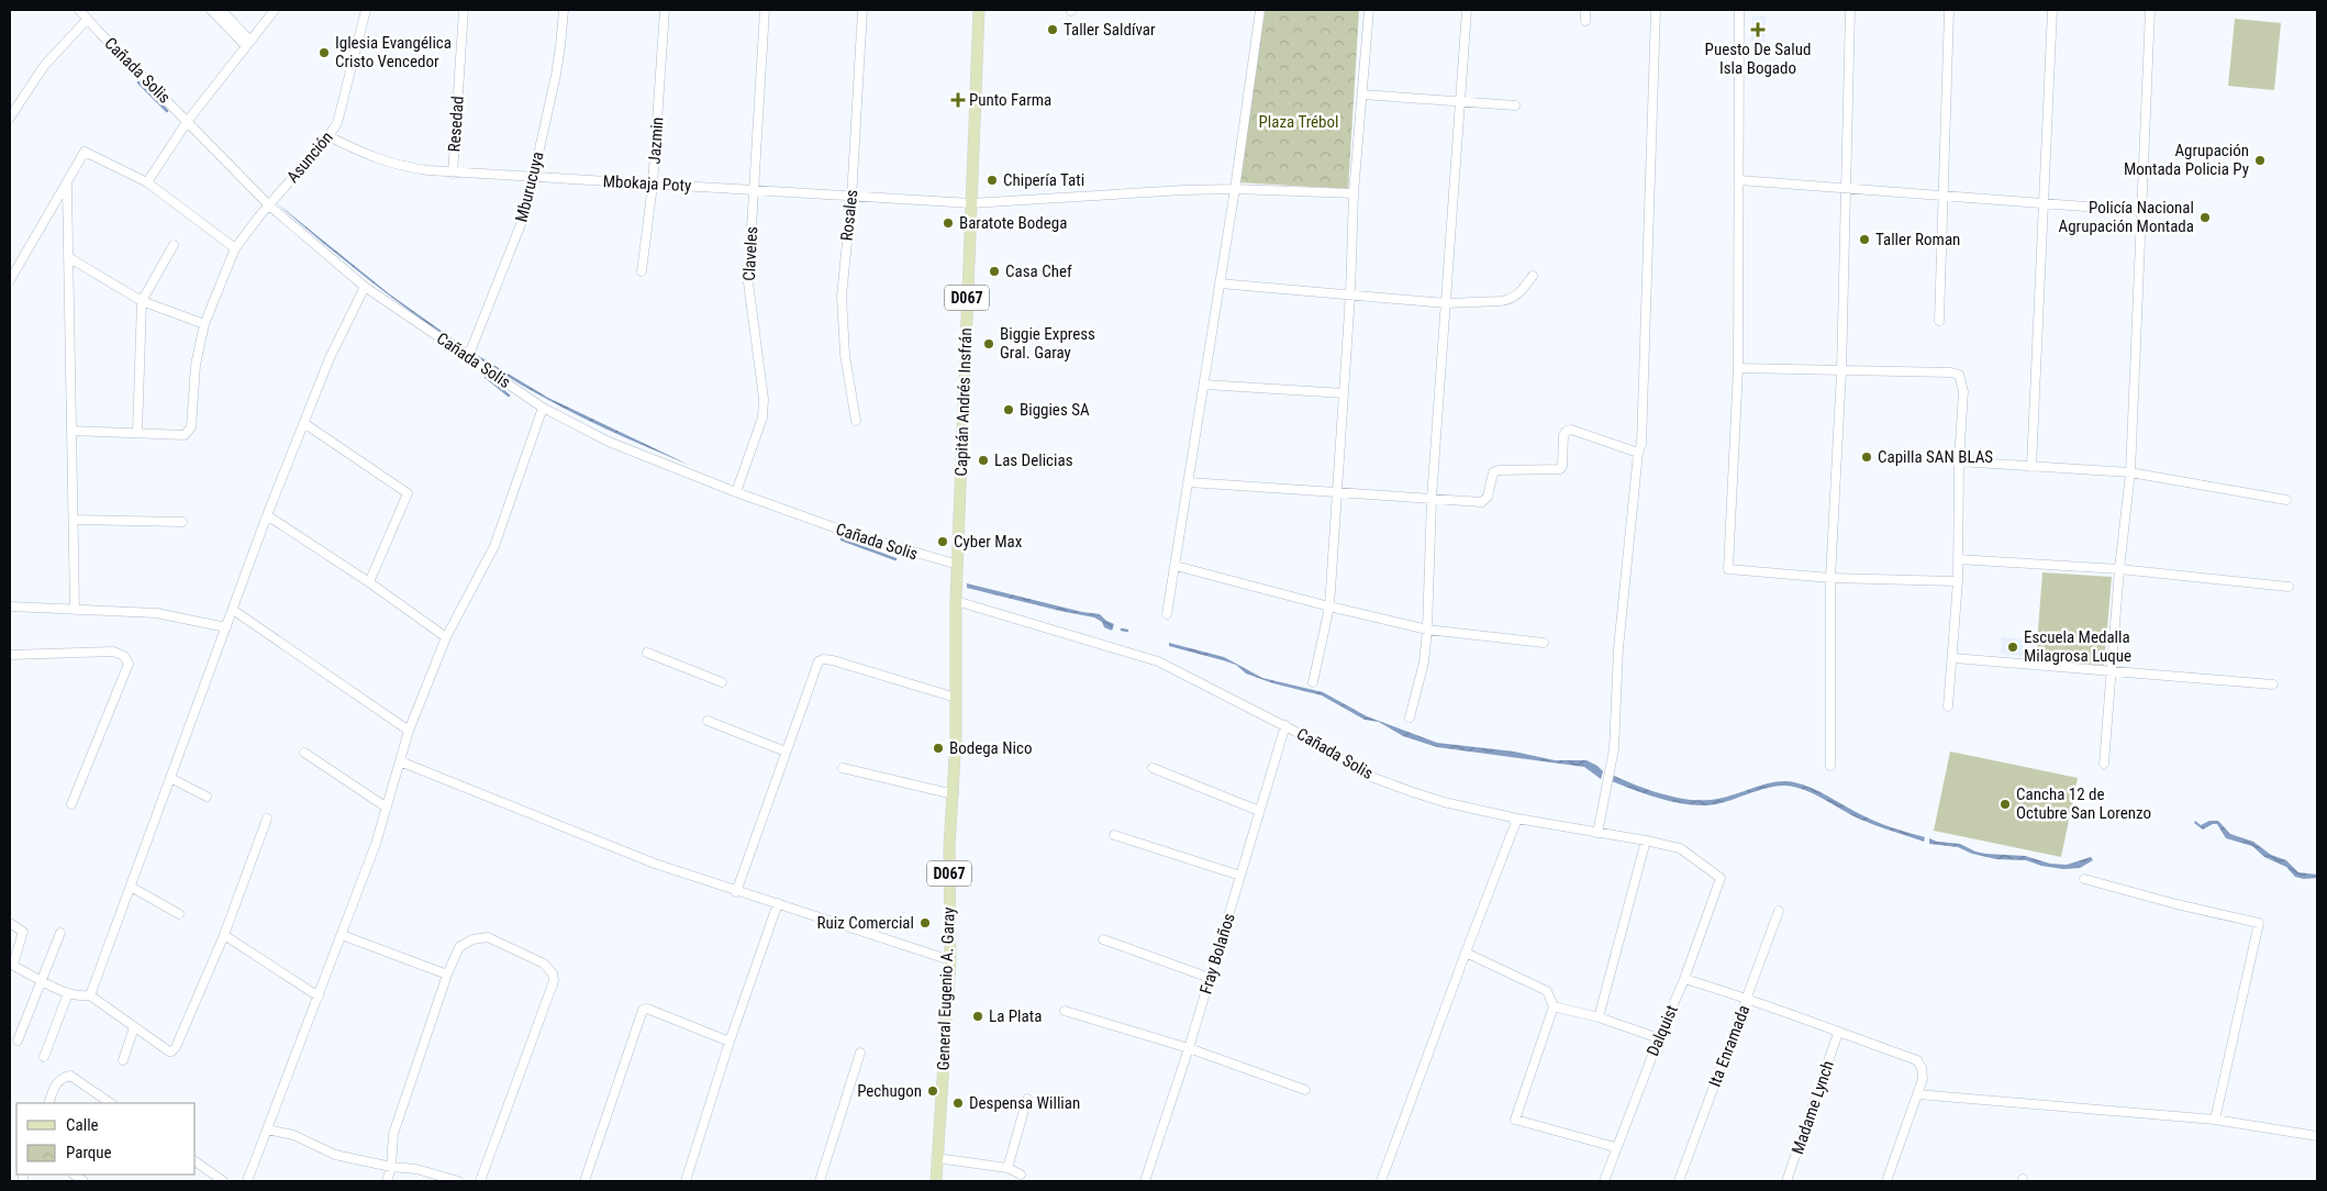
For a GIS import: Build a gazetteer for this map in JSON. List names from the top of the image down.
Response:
{
  "streets": {
    "main road": ["D067", "Capitán Andrés Insfrán", "General Eugenio A. Garay"],
    "street": [
      "Cañada Solis",
      "Resedad",
      "Jazmin",
      "Asunción",
      "Mbokaja Poty",
      "Mburucuya",
      "Rosales",
      "Claveles",
      "Fray Bolaños",
      "Dalquist",
      "Ita Enramada",
      "Madame Lynch"
    ]
  },
  "crossings": [
    ["Cañada Solis", "Asunción"],
    ["Cañada Solis", "Mburucuya"],
    ["Cañada Solis", "Claveles"],
    ["Cañada Solis", "Capitán Andrés Insfrán"],
    ["Cañada Solis", "Fray Bolaños"],
    ["Cañada Solis", "General Eugenio A. Garay"],
    ["Cañada Solis", "Dalquist"],
    ["Resedad", "Mbokaja Poty"],
    ["Jazmin", "Mbokaja Poty"],
    ["Asunción", "Mbokaja Poty"],
    ["Mbokaja Poty", "Mburucuya"],
    ["Mbokaja Poty", "Rosales"],
    ["Mbokaja Poty", "Claveles"],
    ["Mbokaja Poty", "Capitán Andrés Insfrán"],
    ["Capitán Andrés Insfrán", "General Eugenio A. Garay"]
  ],
  "parks": ["Plaza Trébol"],
  "places": {
    "other": [
      "Taller Saldívar",
      "Iglesia Evangélica Cristo Vencedor",
      "Agrupación Montada Policia Py",
      "Chipería Tati",
      "Policía Nacional Agrupación Montada",
      "Baratote Bodega",
      "Taller Roman",
      "Casa Chef",
      "Biggie Express Gral. Garay",
      "Biggies SA",
      "Capilla SAN BLAS",
      "Las Delicias",
      "Cyber Max",
      "Escuela Medalla Milagrosa Luque",
      "Bodega Nico",
      "Cancha 12 de Octubre San Lorenzo",
      "Ruiz Comercial",
      "La Plata",
      "Pechugon",
      "Despensa Willian"
    ],
    "health": ["Puesto De Salud Isla Bogado", "Punto Farma"]
  },
  "legend": ["Calle", "Parque"]
}
